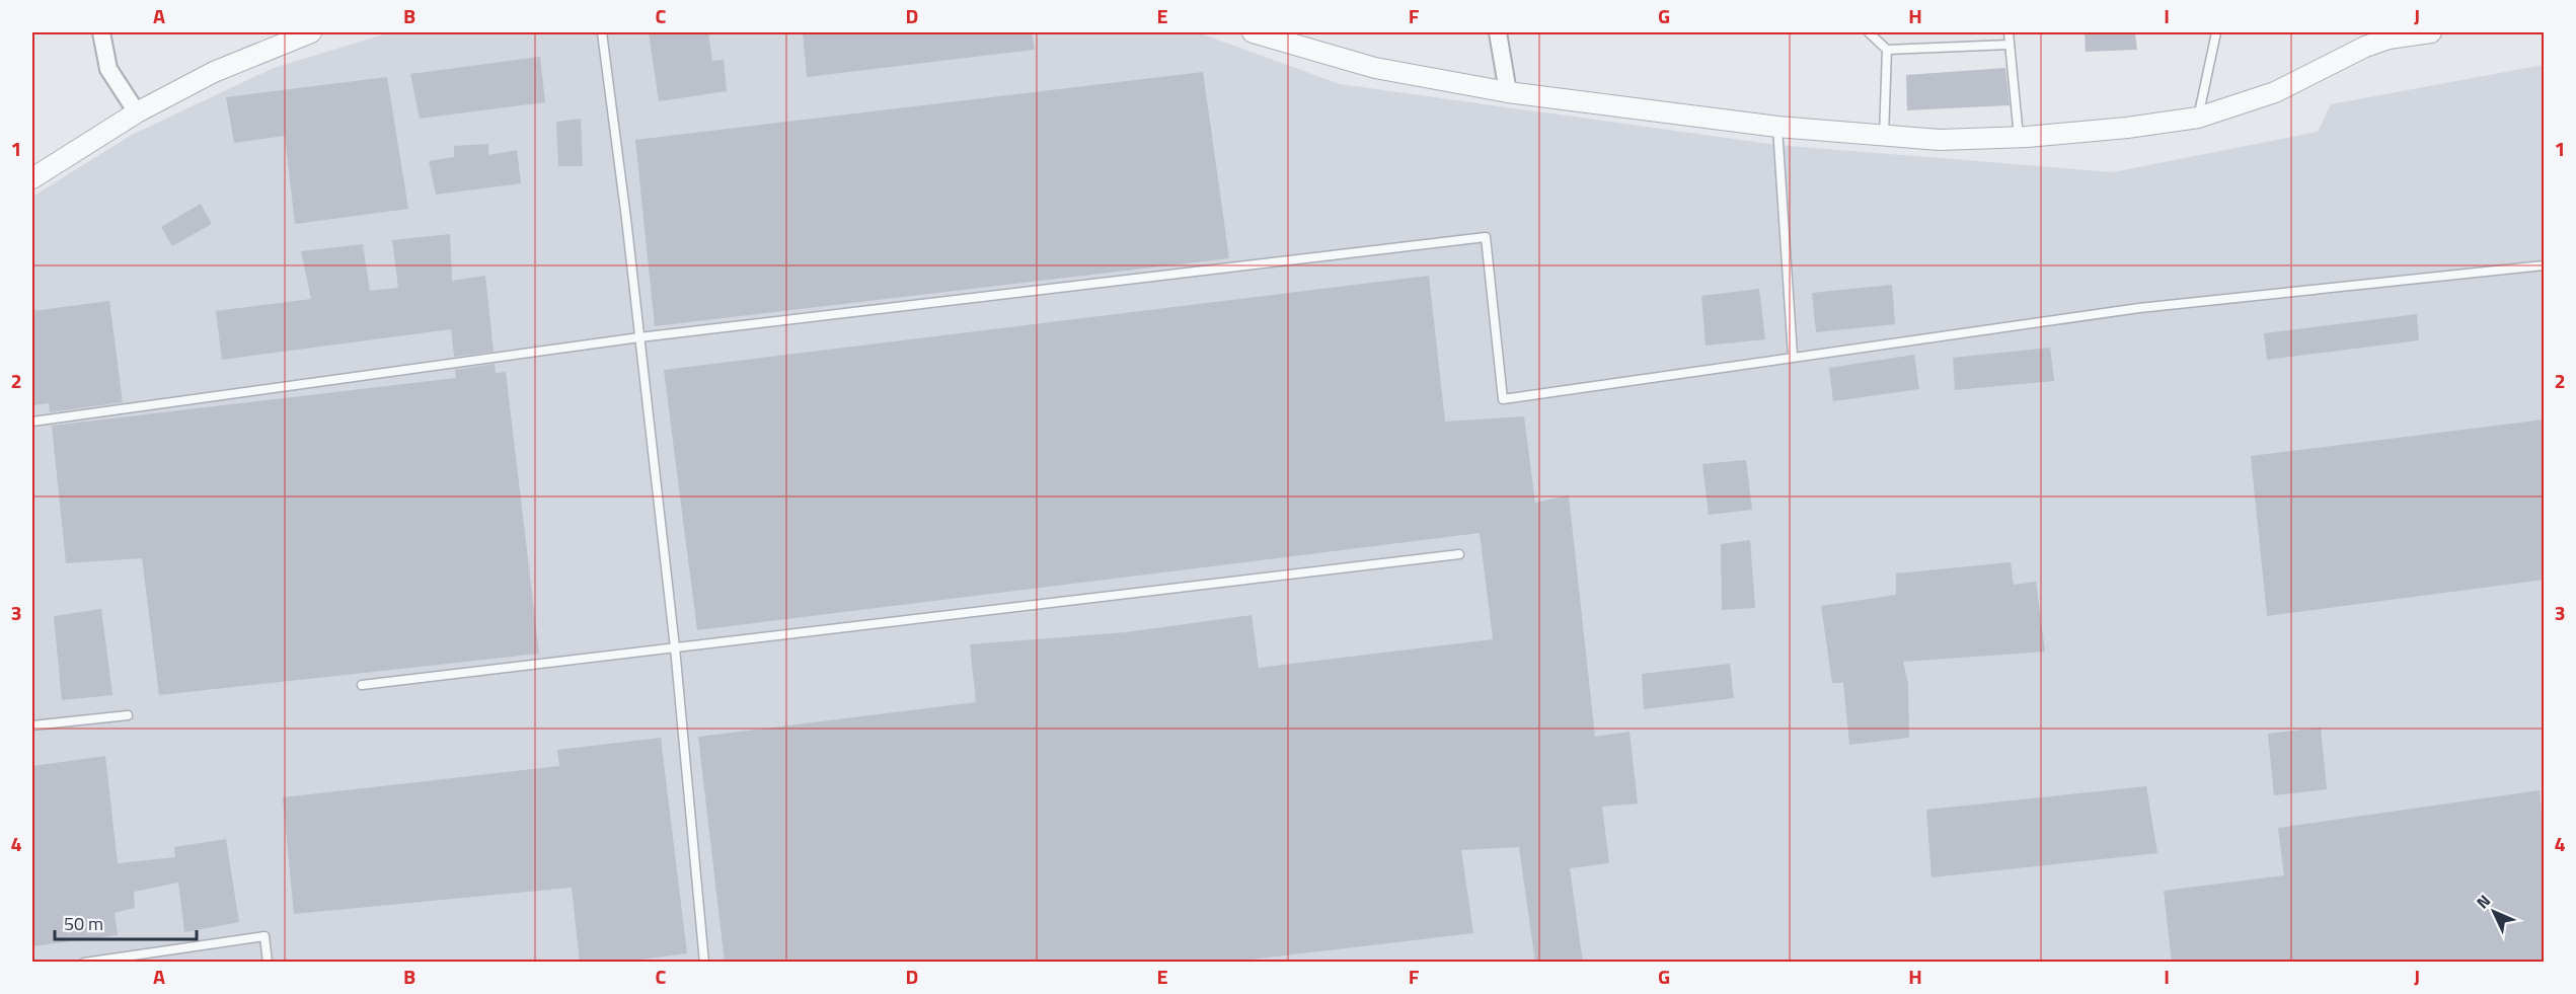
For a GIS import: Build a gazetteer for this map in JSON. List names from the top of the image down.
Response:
{
  "scale_bar": "50 m",
  "north": "top left",
  "grid": {
    "columns": [
      "A",
      "B",
      "C",
      "D",
      "E",
      "F",
      "G",
      "H",
      "I",
      "J"
    ],
    "rows": [
      "1",
      "2",
      "3",
      "4"
    ]
  }
}
